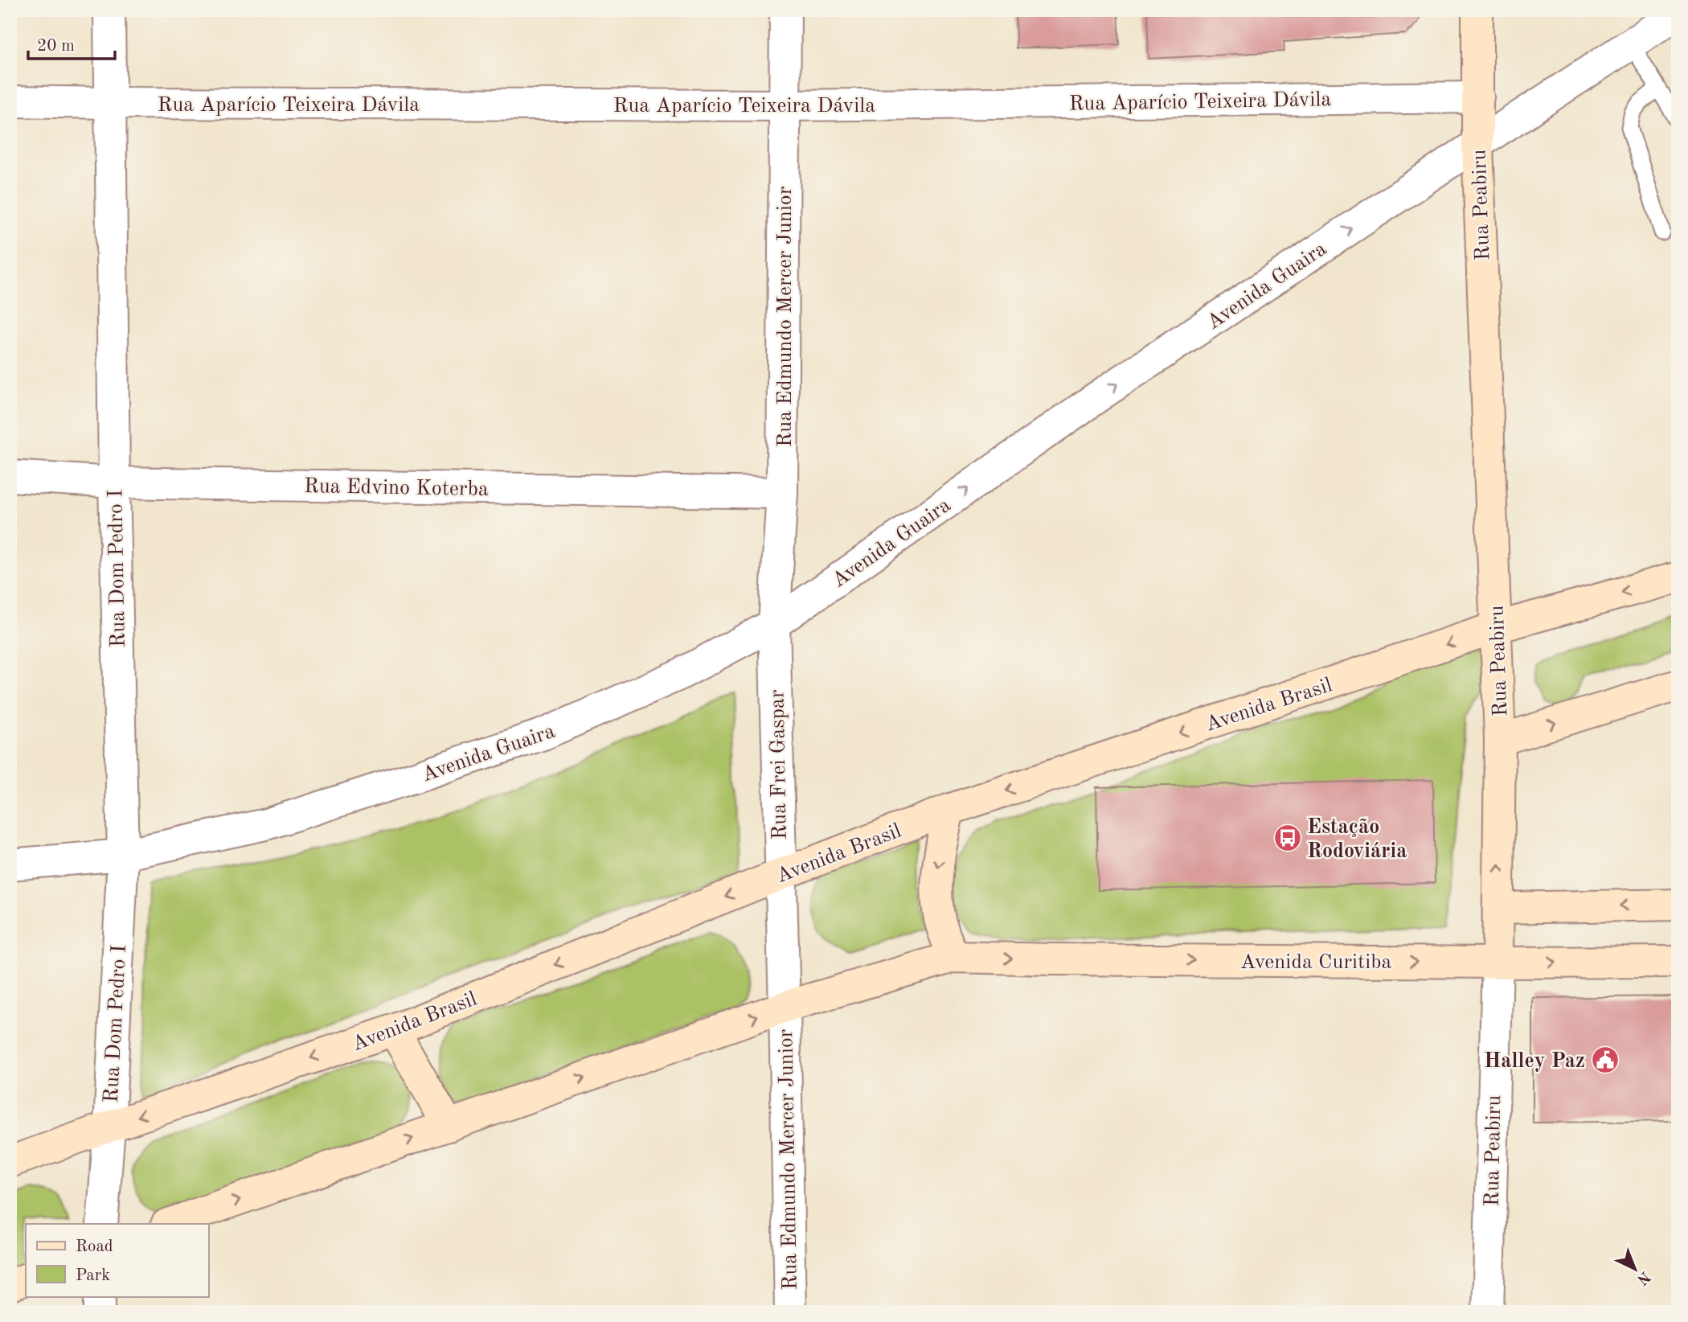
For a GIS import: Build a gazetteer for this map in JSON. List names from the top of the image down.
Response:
{
  "streets": {
    "main road": ["Rua Peabiru", "Avenida Brasil", "Avenida Curitiba"],
    "street": [
      "Rua Aparício Teixeira Dávila",
      "Avenida Guaira",
      "Rua Edmundo Mercer Junior",
      "Rua Edvino Koterba",
      "Rua Dom Pedro I",
      "Rua Frei Gaspar"
    ]
  },
  "crossings": [
    ["Rua Aparício Teixeira Dávila", "Rua Peabiru"],
    ["Rua Aparício Teixeira Dávila", "Rua Edmundo Mercer Junior"],
    ["Rua Aparício Teixeira Dávila", "Rua Dom Pedro I"],
    ["Rua Peabiru", "Avenida Guaira"],
    ["Rua Peabiru", "Avenida Brasil"],
    ["Rua Peabiru", "Avenida Curitiba"],
    ["Avenida Guaira", "Rua Edmundo Mercer Junior"],
    ["Avenida Guaira", "Rua Dom Pedro I"],
    ["Avenida Guaira", "Rua Frei Gaspar"],
    ["Rua Edmundo Mercer Junior", "Rua Edvino Koterba"],
    ["Rua Edmundo Mercer Junior", "Rua Frei Gaspar"],
    ["Rua Edvino Koterba", "Rua Dom Pedro I"],
    ["Rua Dom Pedro I", "Avenida Brasil"],
    ["Avenida Brasil", "Rua Frei Gaspar"]
  ],
  "one_way": ["Avenida Guaira"],
  "places": {
    "bus stop": ["Estação Rodoviária"],
    "public building": ["Halley Paz"]
  },
  "legend": ["Road", "Park"],
  "scale_bar": "20 m",
  "north": "bottom right"
}
